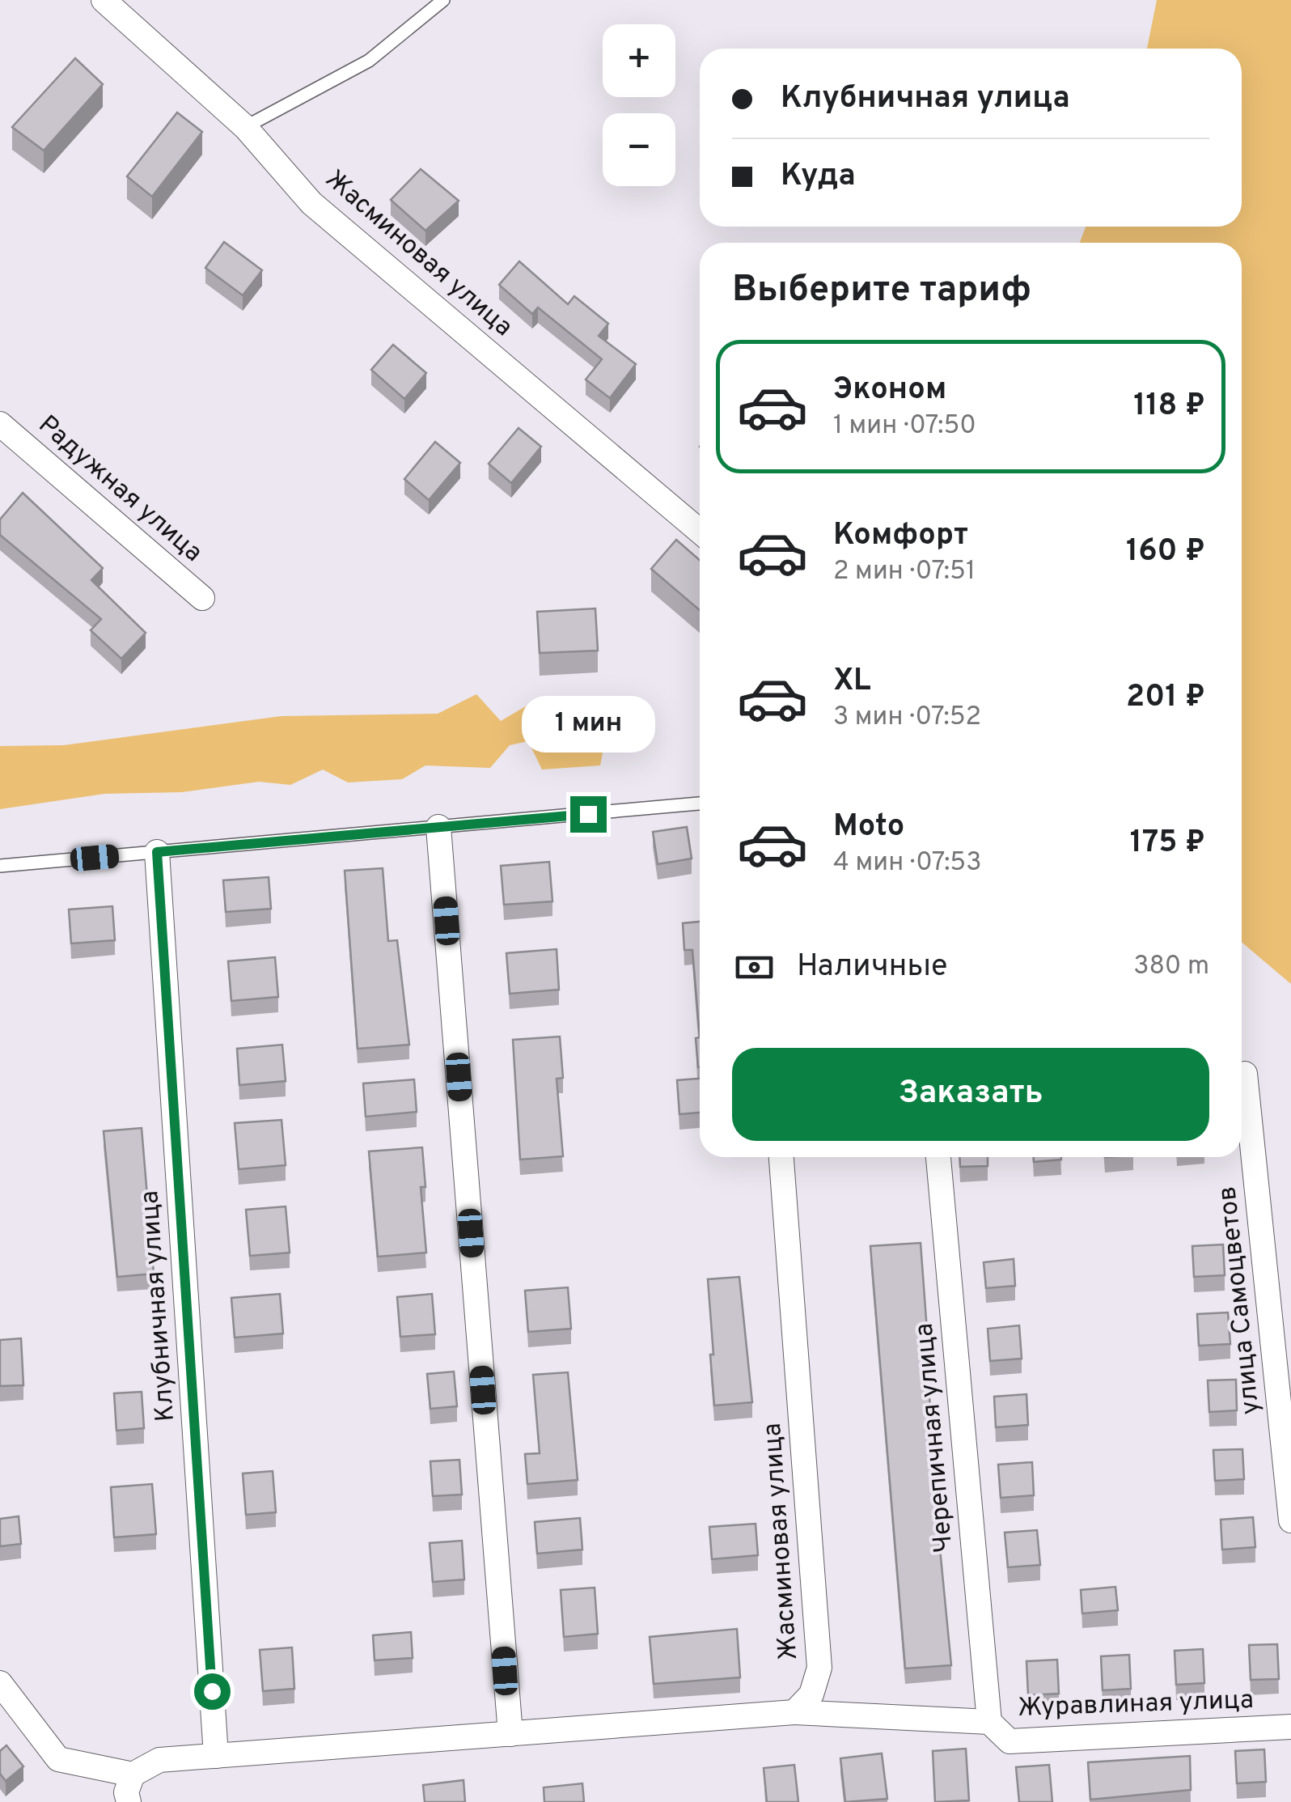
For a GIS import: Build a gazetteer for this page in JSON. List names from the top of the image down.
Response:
{
  "streets": {
    "street": [
      "Жасминовая улица",
      "Радужная улица",
      "улица Самоцветов",
      "Клубничная улица",
      "Черепичная улица",
      "Журавлиная улица"
    ]
  },
  "crossings": [
    ["Жасминовая улица", "Журавлиная улица"],
    ["Черепичная улица", "Журавлиная улица"]
  ],
  "page": {
    "map_buttons": ["+", "−"],
    "banner": ["Клубничная улица", "Куда"],
    "heading": "Выберите тариф",
    "list": [
      {
        "name": "Эконом",
        "note": "1 мин · 07:50",
        "value": "118 ₽"
      },
      {
        "name": "Комфорт",
        "note": "2 мин · 07:51",
        "value": "160 ₽"
      },
      {
        "name": "XL",
        "note": "3 мин · 07:52",
        "value": "201 ₽"
      },
      {
        "name": "Moto",
        "note": "4 мин · 07:53",
        "value": "175 ₽"
      }
    ],
    "bubble": "1 мин",
    "pay": ["Наличные", "380 m"],
    "buttons": "Заказать"
  }
}
